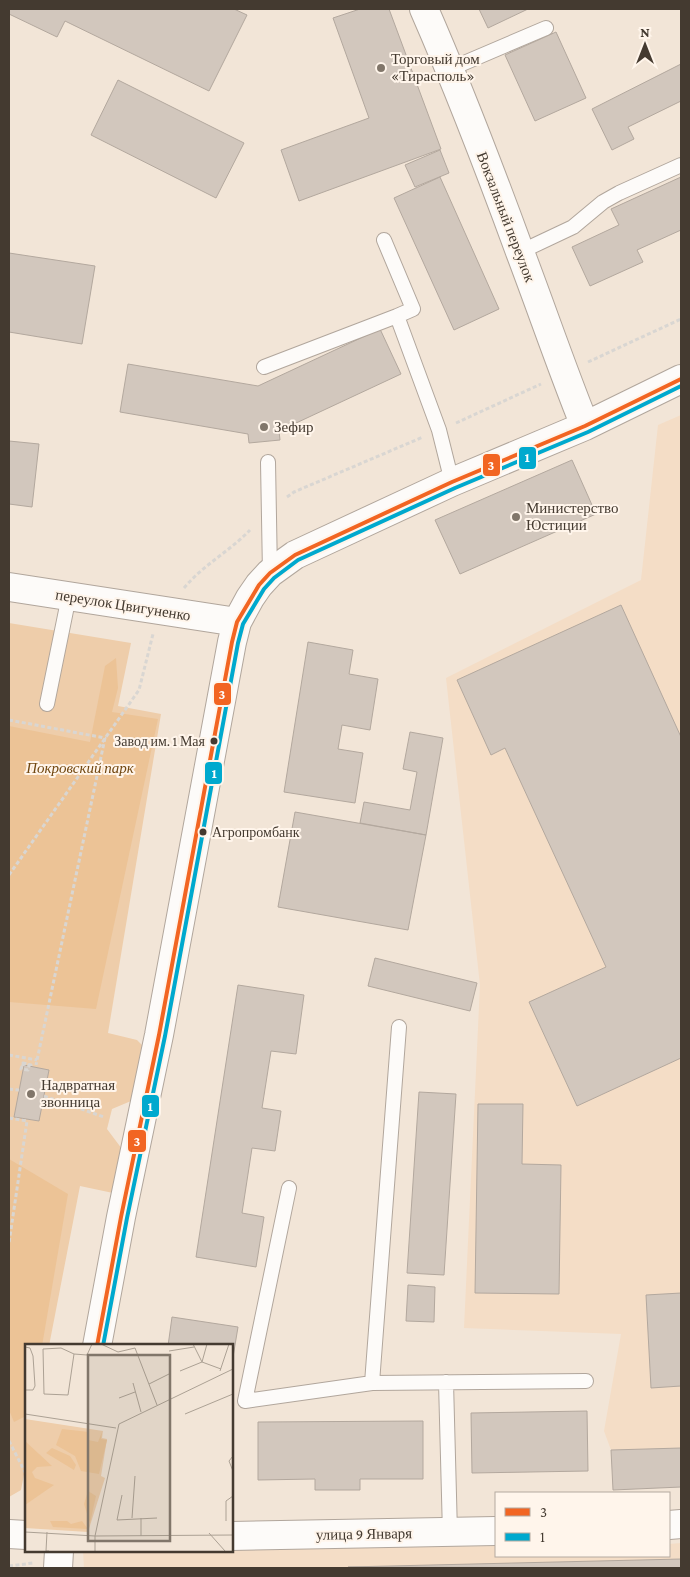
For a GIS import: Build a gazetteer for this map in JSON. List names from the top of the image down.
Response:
{
  "streets": {
    "street": ["Вокзальный переулок", "переулок Цвигуненко", "улица 9 Января"]
  },
  "parks": ["Покровский парк"],
  "places": [
    "Торговый дом «Тирасполь»",
    "Зефир",
    "Министерство Юстиции",
    "Завод им. 1 Мая",
    "Агропромбанк",
    "Надвратная звонница"
  ],
  "lines": ["transit line 3", "transit line 1"],
  "legend": ["3", "1"],
  "north": "top"
}
